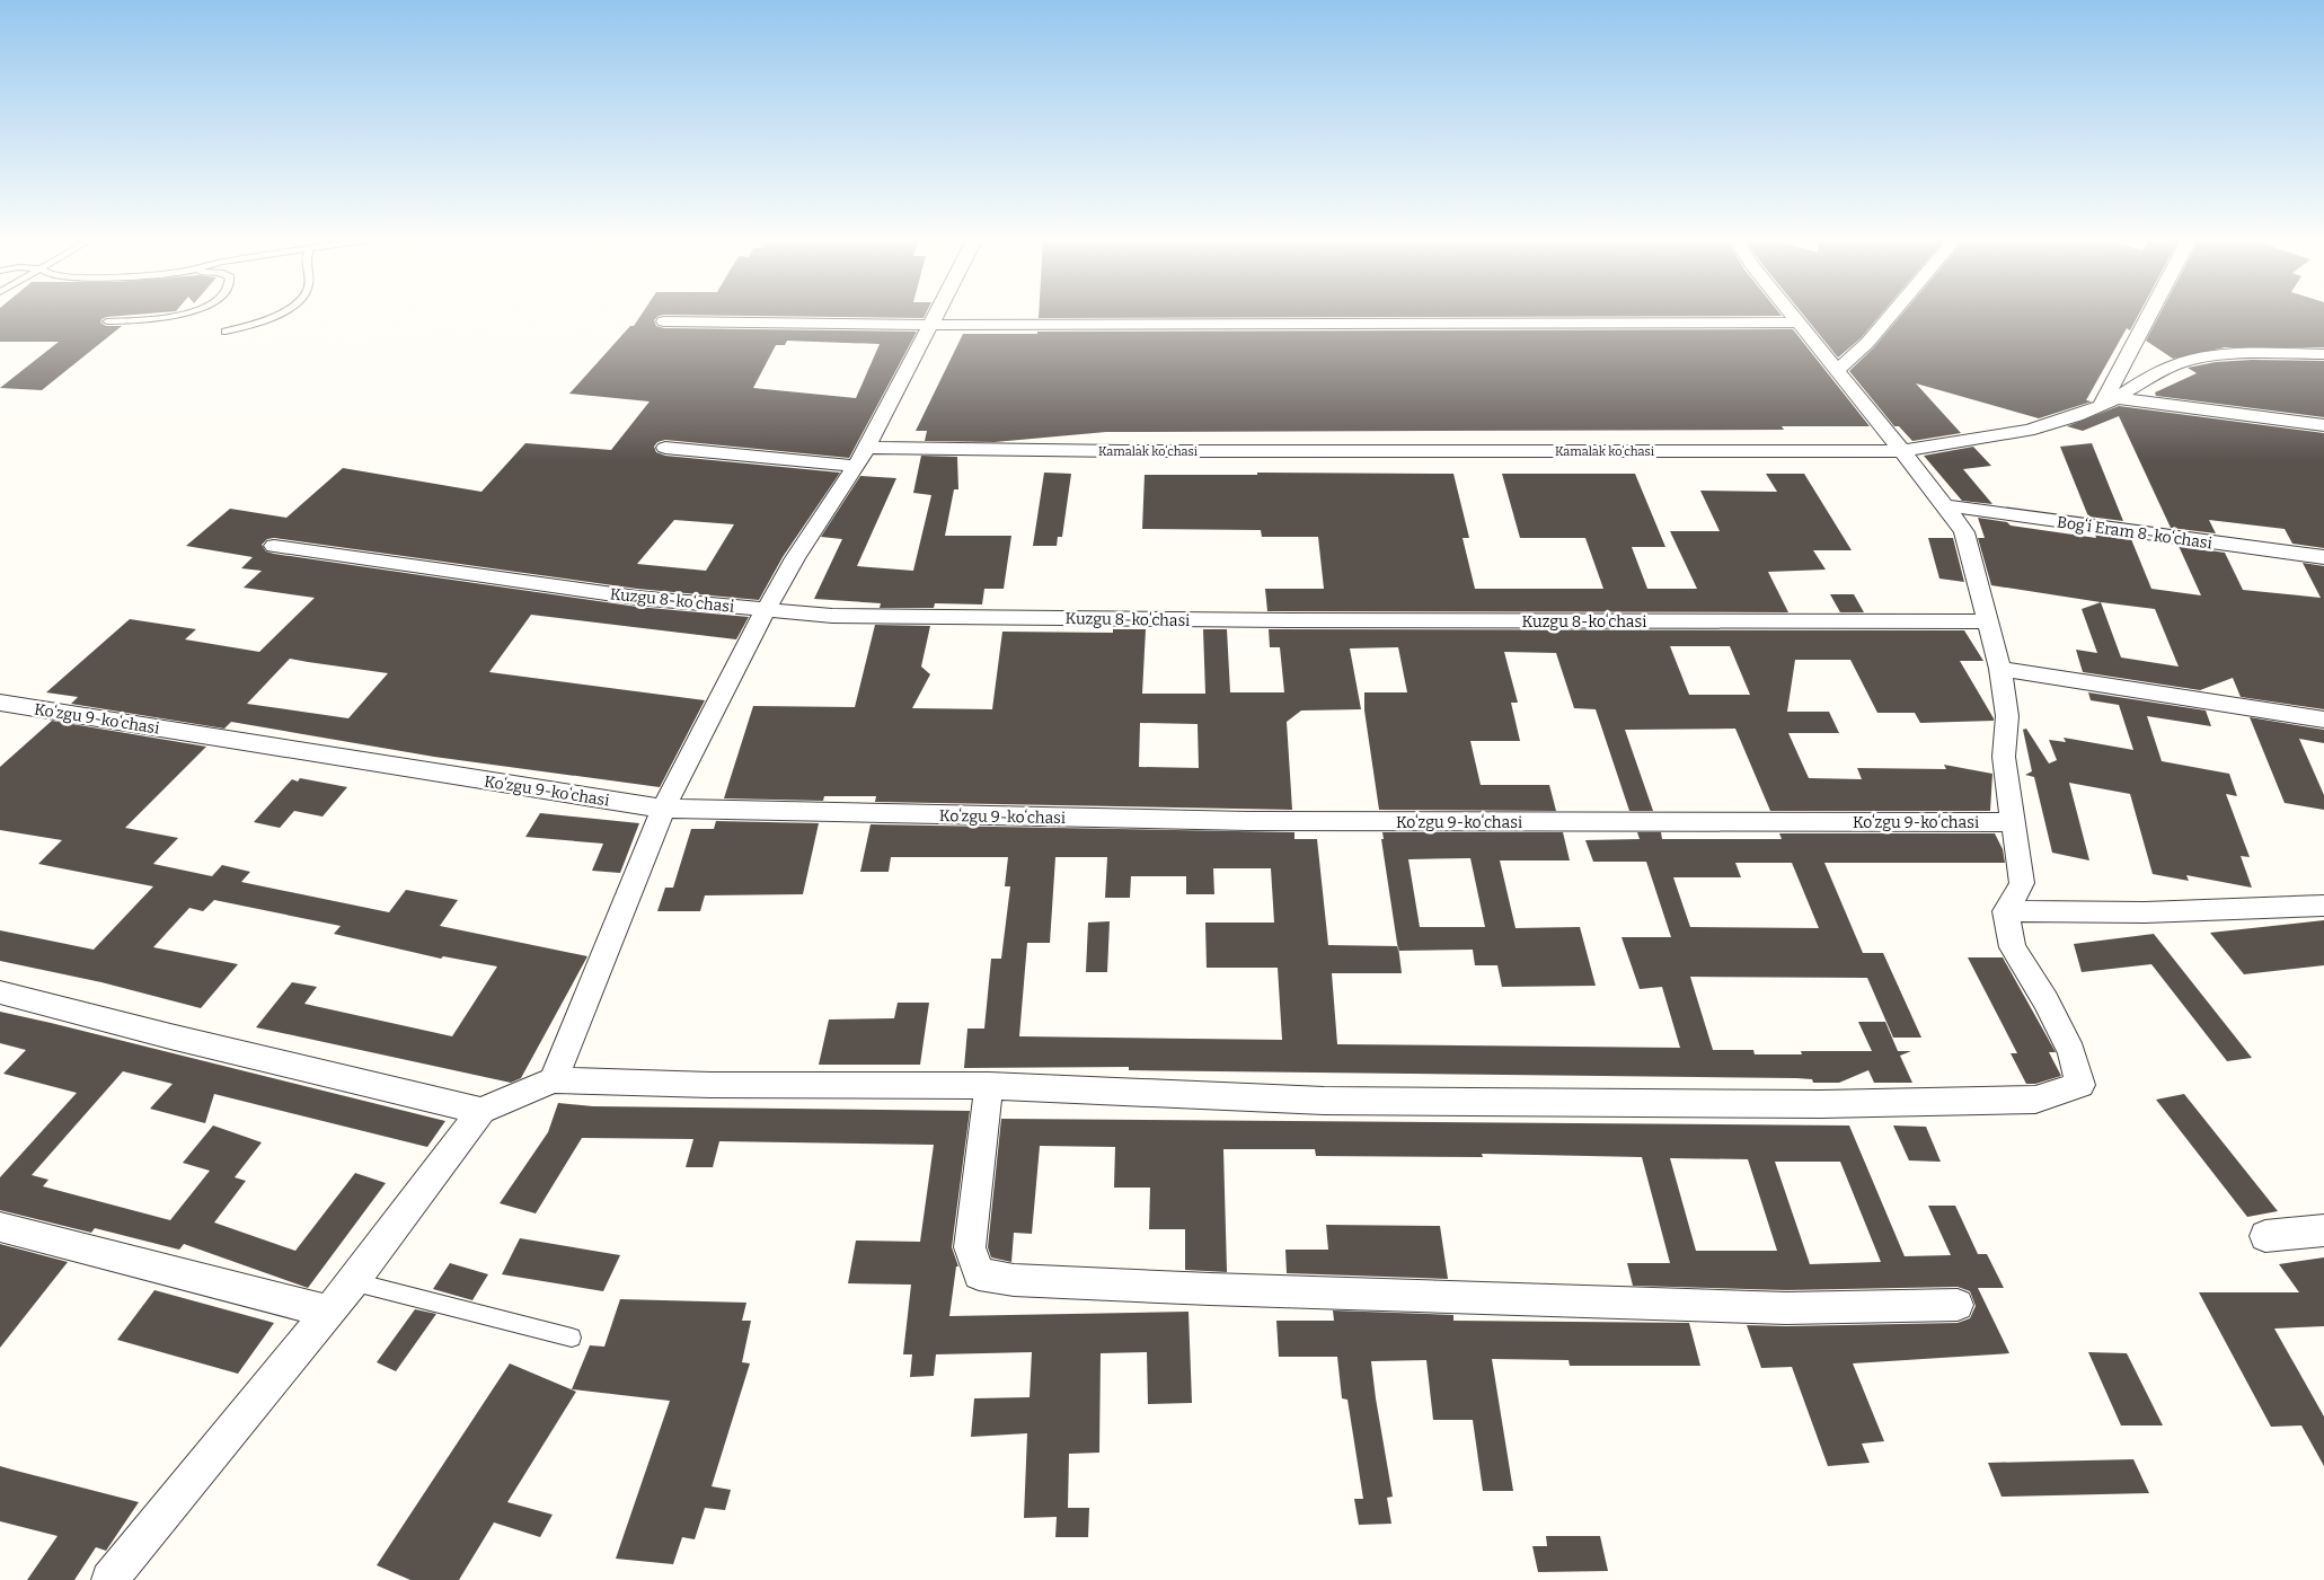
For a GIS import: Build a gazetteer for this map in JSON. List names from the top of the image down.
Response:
{
  "streets": {
    "street": [
      "Kamalak koʻchasi",
      "Bogʻi Eram 8-koʻchasi",
      "Kuzgu 8-koʻchasi",
      "Koʻzgu 9-koʻchasi"
    ]
  }
}
